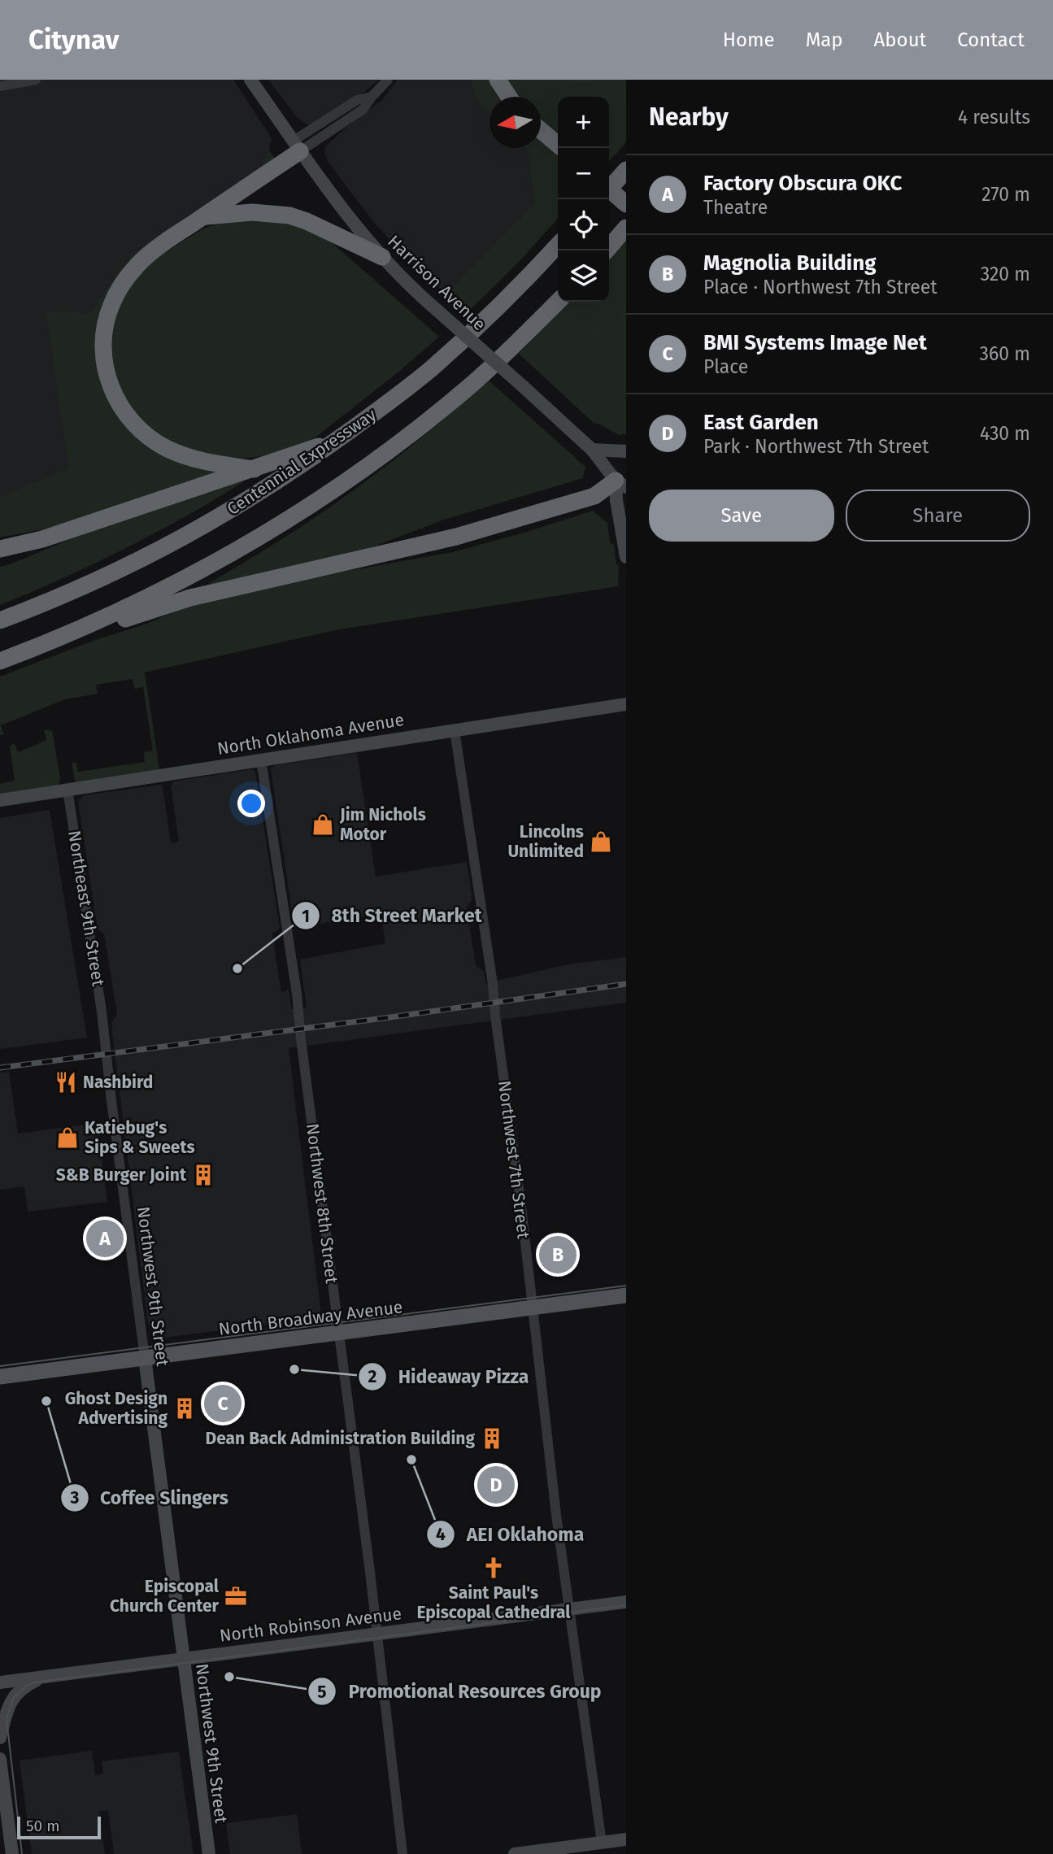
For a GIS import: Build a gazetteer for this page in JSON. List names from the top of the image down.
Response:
{
  "streets": {
    "highway": ["Centennial Expressway"],
    "main road": ["North Broadway Avenue"],
    "street": [
      "Harrison Avenue",
      "North Oklahoma Avenue",
      "Northeast 9th Street",
      "Northwest 7th Street",
      "Northwest 8th Street",
      "Northwest 9th Street",
      "North Robinson Avenue"
    ]
  },
  "crossings": [
    ["North Oklahoma Avenue", "Northeast 9th Street"],
    ["North Oklahoma Avenue", "Northwest 7th Street"],
    ["North Oklahoma Avenue", "Northwest 8th Street"],
    ["Northeast 9th Street", "Northwest 9th Street"],
    ["Northwest 7th Street", "North Broadway Avenue"],
    ["Northwest 7th Street", "North Robinson Avenue"],
    ["Northwest 8th Street", "North Broadway Avenue"],
    ["Northwest 8th Street", "North Robinson Avenue"],
    ["Northwest 9th Street", "North Broadway Avenue"],
    ["Northwest 9th Street", "North Robinson Avenue"]
  ],
  "places": {
    "shop": ["Jim Nichols Motor", "Lincolns Unlimited", "Katiebug's Sips & Sweets"],
    "other": [
      "8th Street Market",
      "Hideaway Pizza",
      "Coffee Slingers",
      "AEI Oklahoma",
      "Promotional Resources Group"
    ],
    "restaurant": ["Nashbird"],
    "building": ["S&B Burger Joint", "Ghost Design Advertising", "Dean Back Administration Building"],
    "church": ["Saint Paul's Episcopal Cathedral"],
    "office": ["Episcopal Church Center"]
  },
  "scale_bar": "50 m",
  "north": "left",
  "page": {
    "header": "Citynav",
    "nav": [
      "Home",
      "Map",
      "About",
      "Contact"
    ],
    "heading": ["Nearby", "4 results"],
    "map_buttons": ["+", "−"],
    "list": [
      {
        "mark": "A",
        "name": "Factory Obscura OKC",
        "note": "Theatre",
        "value": "270 m"
      },
      {
        "mark": "B",
        "name": "Magnolia Building",
        "note": "Place · Northwest 7th Street",
        "value": "320 m"
      },
      {
        "mark": "C",
        "name": "BMI Systems Image Net",
        "note": "Place",
        "value": "360 m"
      },
      {
        "mark": "D",
        "name": "East Garden",
        "note": "Park · Northwest 7th Street",
        "value": "430 m"
      }
    ],
    "buttons": ["Save", "Share"],
    "pins": [
      "A",
      "B",
      "C",
      "D"
    ],
    "scale": "50 m"
  }
}
